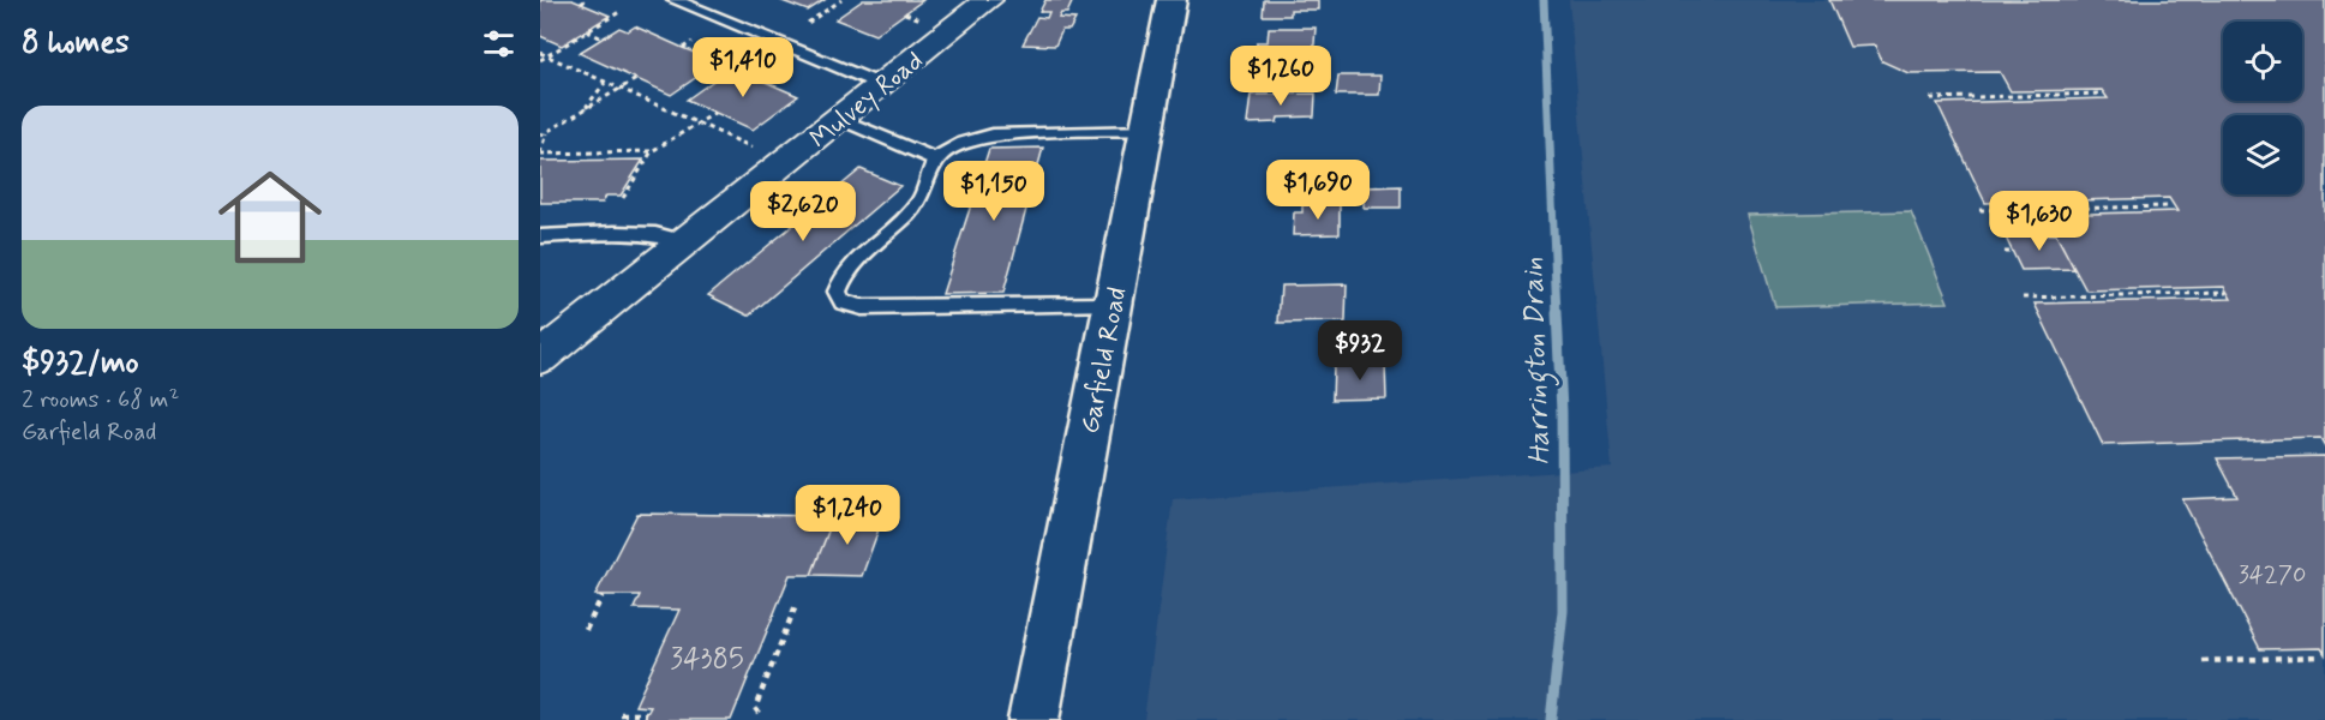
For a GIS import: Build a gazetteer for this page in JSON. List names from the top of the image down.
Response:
{
  "streets": {
    "main road": ["Garfield Road"],
    "street": ["Mulvey Road"]
  },
  "water": ["Harrington Drain"],
  "house_numbers": ["34270", "34385"],
  "page": {
    "heading": "8 homes",
    "price": [
      "$1,410",
      "$1,260",
      "$1,690",
      "$1,150",
      "$2,620",
      "$1,630",
      "$932",
      "$1,240"
    ],
    "list": [
      {
        "name": "$932/mo",
        "note": "2 rooms · 68 m² · Garfield Road"
      }
    ]
  }
}
